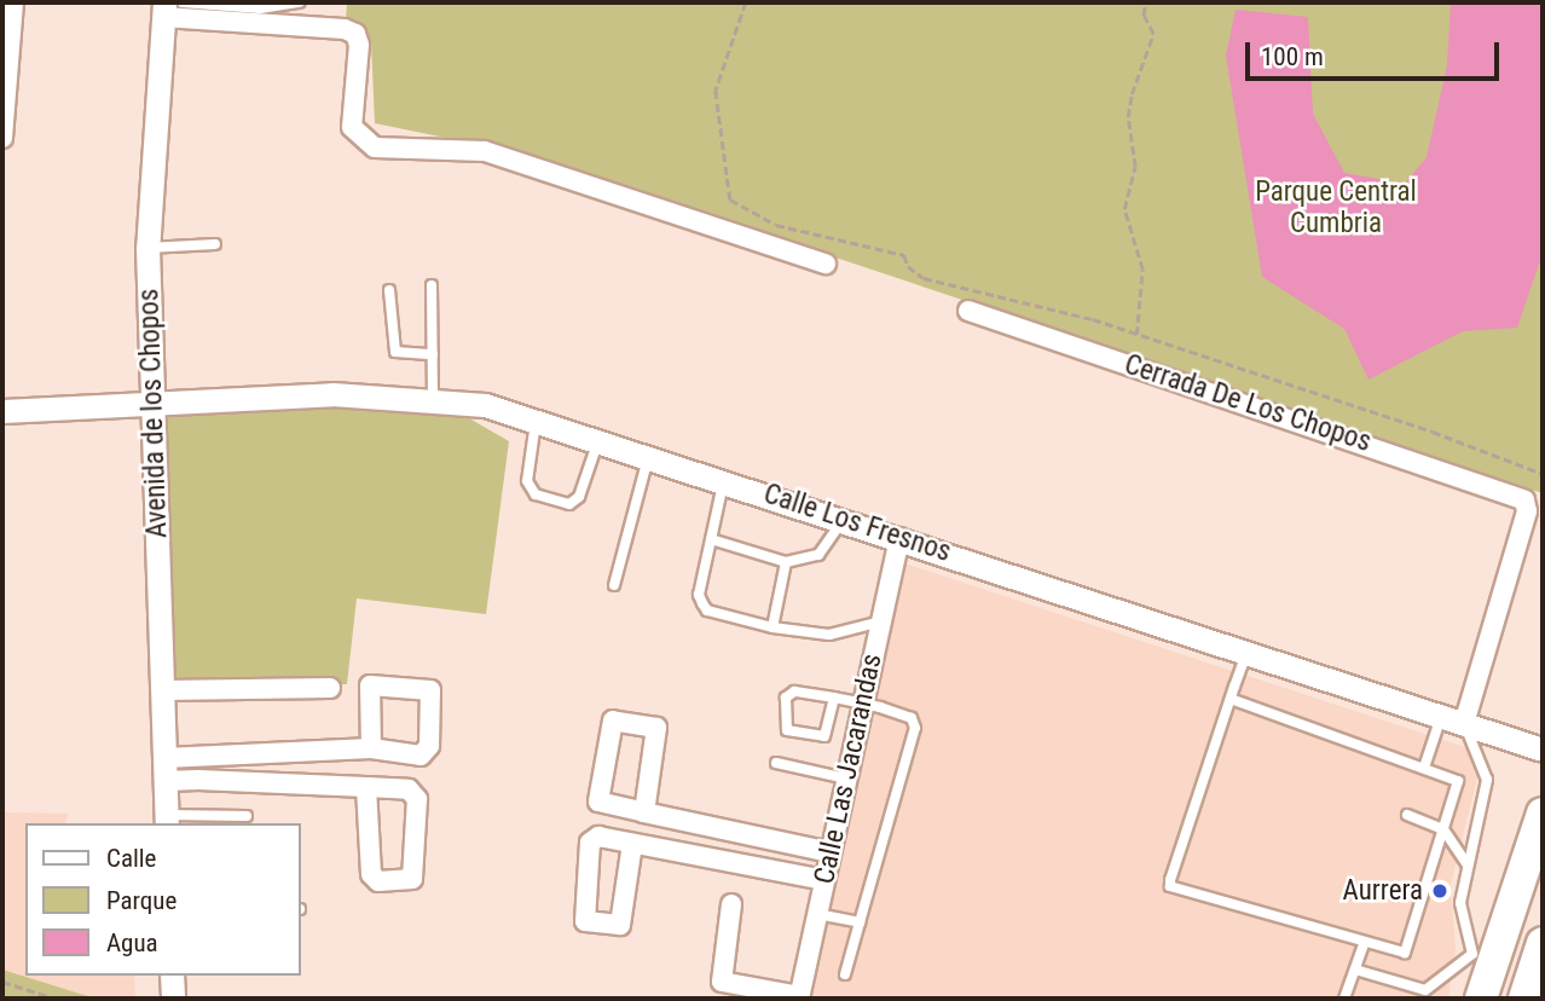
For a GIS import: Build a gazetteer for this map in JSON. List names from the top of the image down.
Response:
{
  "streets": {
    "street": [
      "Cerrada De Los Chopos",
      "Avenida de los Chopos",
      "Calle Los Fresnos",
      "Calle Las Jacarandas"
    ]
  },
  "crossings": [
    ["Cerrada De Los Chopos", "Calle Los Fresnos"],
    ["Avenida de los Chopos", "Calle Los Fresnos"],
    ["Calle Los Fresnos", "Calle Las Jacarandas"]
  ],
  "parks": ["Parque Central Cumbria"],
  "places": ["Aurrera"],
  "legend": ["Calle", "Parque", "Agua"],
  "scale_bar": "100 m"
}
